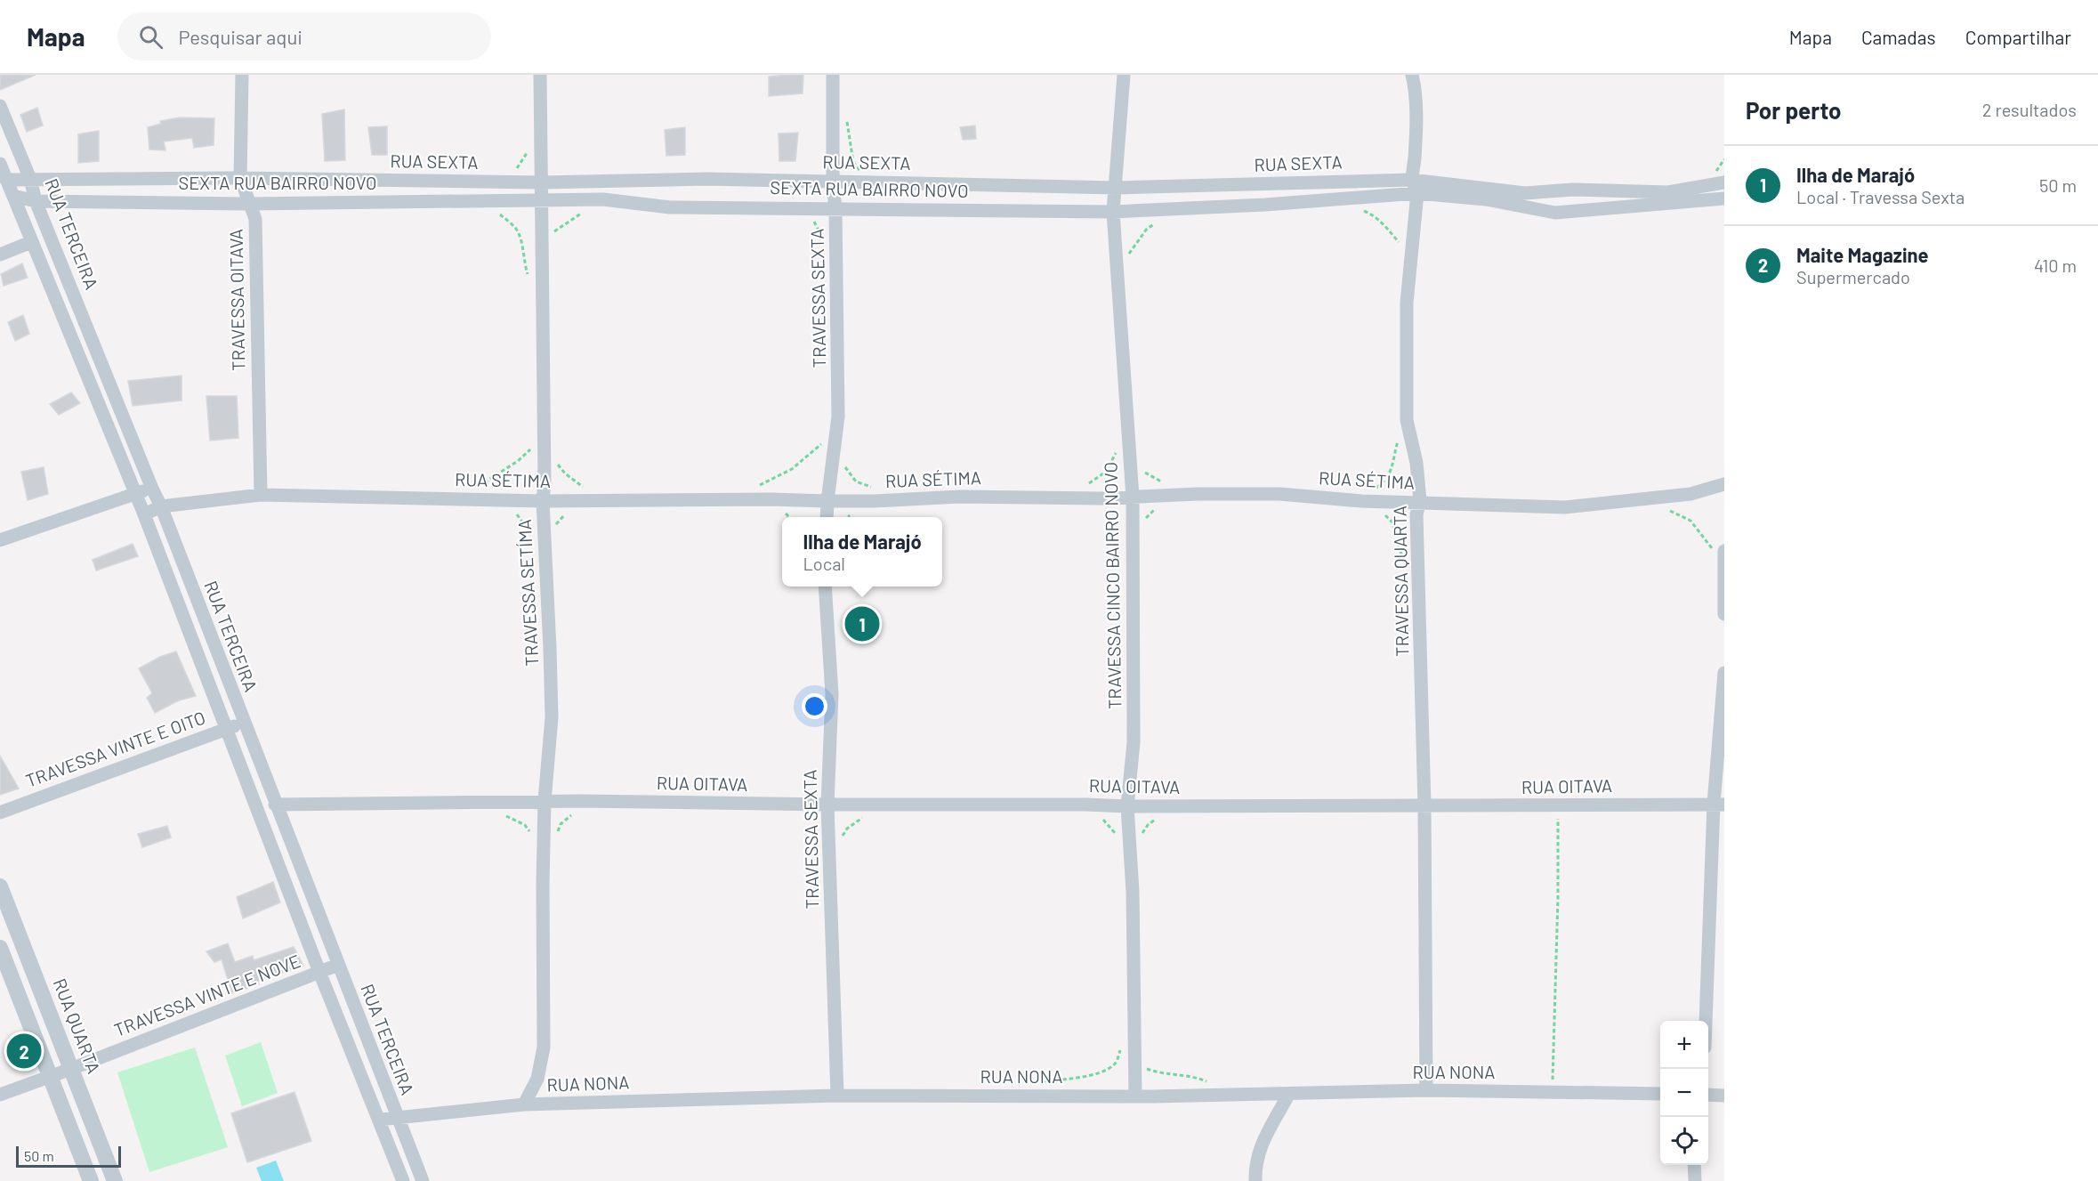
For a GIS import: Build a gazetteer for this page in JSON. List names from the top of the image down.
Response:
{
  "streets": {
    "street": [
      "RUA SEXTA",
      "SEXTA RUA BAIRRO NOVO",
      "RUA TERCEIRA",
      "TRAVESSA SEXTA",
      "TRAVESSA OITAVA",
      "RUA SÉTIMA",
      "TRAVESSA QUARTA",
      "TRAVESSA CINCO BAIRRO NOVO",
      "TRAVESSA SETÍMA",
      "TRAVESSA VINTE E OITO",
      "RUA OITAVA",
      "TRAVESSA VINTE E NOVE",
      "RUA QUARTA",
      "RUA NONA"
    ]
  },
  "crossings": [
    ["RUA SEXTA", "RUA TERCEIRA"],
    ["RUA SEXTA", "TRAVESSA SEXTA"],
    ["RUA SEXTA", "TRAVESSA OITAVA"],
    ["RUA SEXTA", "TRAVESSA CINCO BAIRRO NOVO"],
    ["RUA SEXTA", "TRAVESSA SETÍMA"],
    ["SEXTA RUA BAIRRO NOVO", "RUA TERCEIRA"],
    ["SEXTA RUA BAIRRO NOVO", "TRAVESSA SEXTA"],
    ["SEXTA RUA BAIRRO NOVO", "TRAVESSA OITAVA"],
    ["SEXTA RUA BAIRRO NOVO", "TRAVESSA QUARTA"],
    ["SEXTA RUA BAIRRO NOVO", "TRAVESSA CINCO BAIRRO NOVO"],
    ["SEXTA RUA BAIRRO NOVO", "TRAVESSA SETÍMA"],
    ["RUA TERCEIRA", "RUA SÉTIMA"],
    ["RUA TERCEIRA", "TRAVESSA VINTE E OITO"],
    ["RUA TERCEIRA", "RUA OITAVA"],
    ["RUA TERCEIRA", "TRAVESSA VINTE E NOVE"],
    ["RUA TERCEIRA", "RUA NONA"],
    ["TRAVESSA SEXTA", "RUA SÉTIMA"],
    ["TRAVESSA SEXTA", "RUA OITAVA"],
    ["TRAVESSA SEXTA", "RUA NONA"],
    ["TRAVESSA OITAVA", "RUA SÉTIMA"],
    ["RUA SÉTIMA", "TRAVESSA QUARTA"],
    ["RUA SÉTIMA", "TRAVESSA CINCO BAIRRO NOVO"],
    ["RUA SÉTIMA", "TRAVESSA SETÍMA"],
    ["TRAVESSA QUARTA", "RUA OITAVA"],
    ["TRAVESSA QUARTA", "RUA NONA"],
    ["TRAVESSA CINCO BAIRRO NOVO", "RUA OITAVA"],
    ["TRAVESSA CINCO BAIRRO NOVO", "RUA NONA"],
    ["TRAVESSA SETÍMA", "RUA OITAVA"],
    ["TRAVESSA SETÍMA", "RUA NONA"],
    ["TRAVESSA VINTE E NOVE", "RUA QUARTA"]
  ],
  "scale_bar": "50 m",
  "page": {
    "header": "Mapa",
    "search": "Pesquisar aqui",
    "nav": ["Mapa", "Camadas", "Compartilhar"],
    "heading": ["Por perto", "2 resultados"],
    "list": [
      {
        "mark": "1",
        "name": "Ilha de Marajó",
        "note": "Local · Travessa Sexta",
        "value": "50 m"
      },
      {
        "mark": "2",
        "name": "Maite Magazine",
        "note": "Supermercado",
        "value": "410 m"
      }
    ],
    "popup": ["Ilha de Marajó", "Local"],
    "pins": ["1", "2"],
    "map_buttons": ["+", "−"],
    "scale": "50 m"
  }
}
